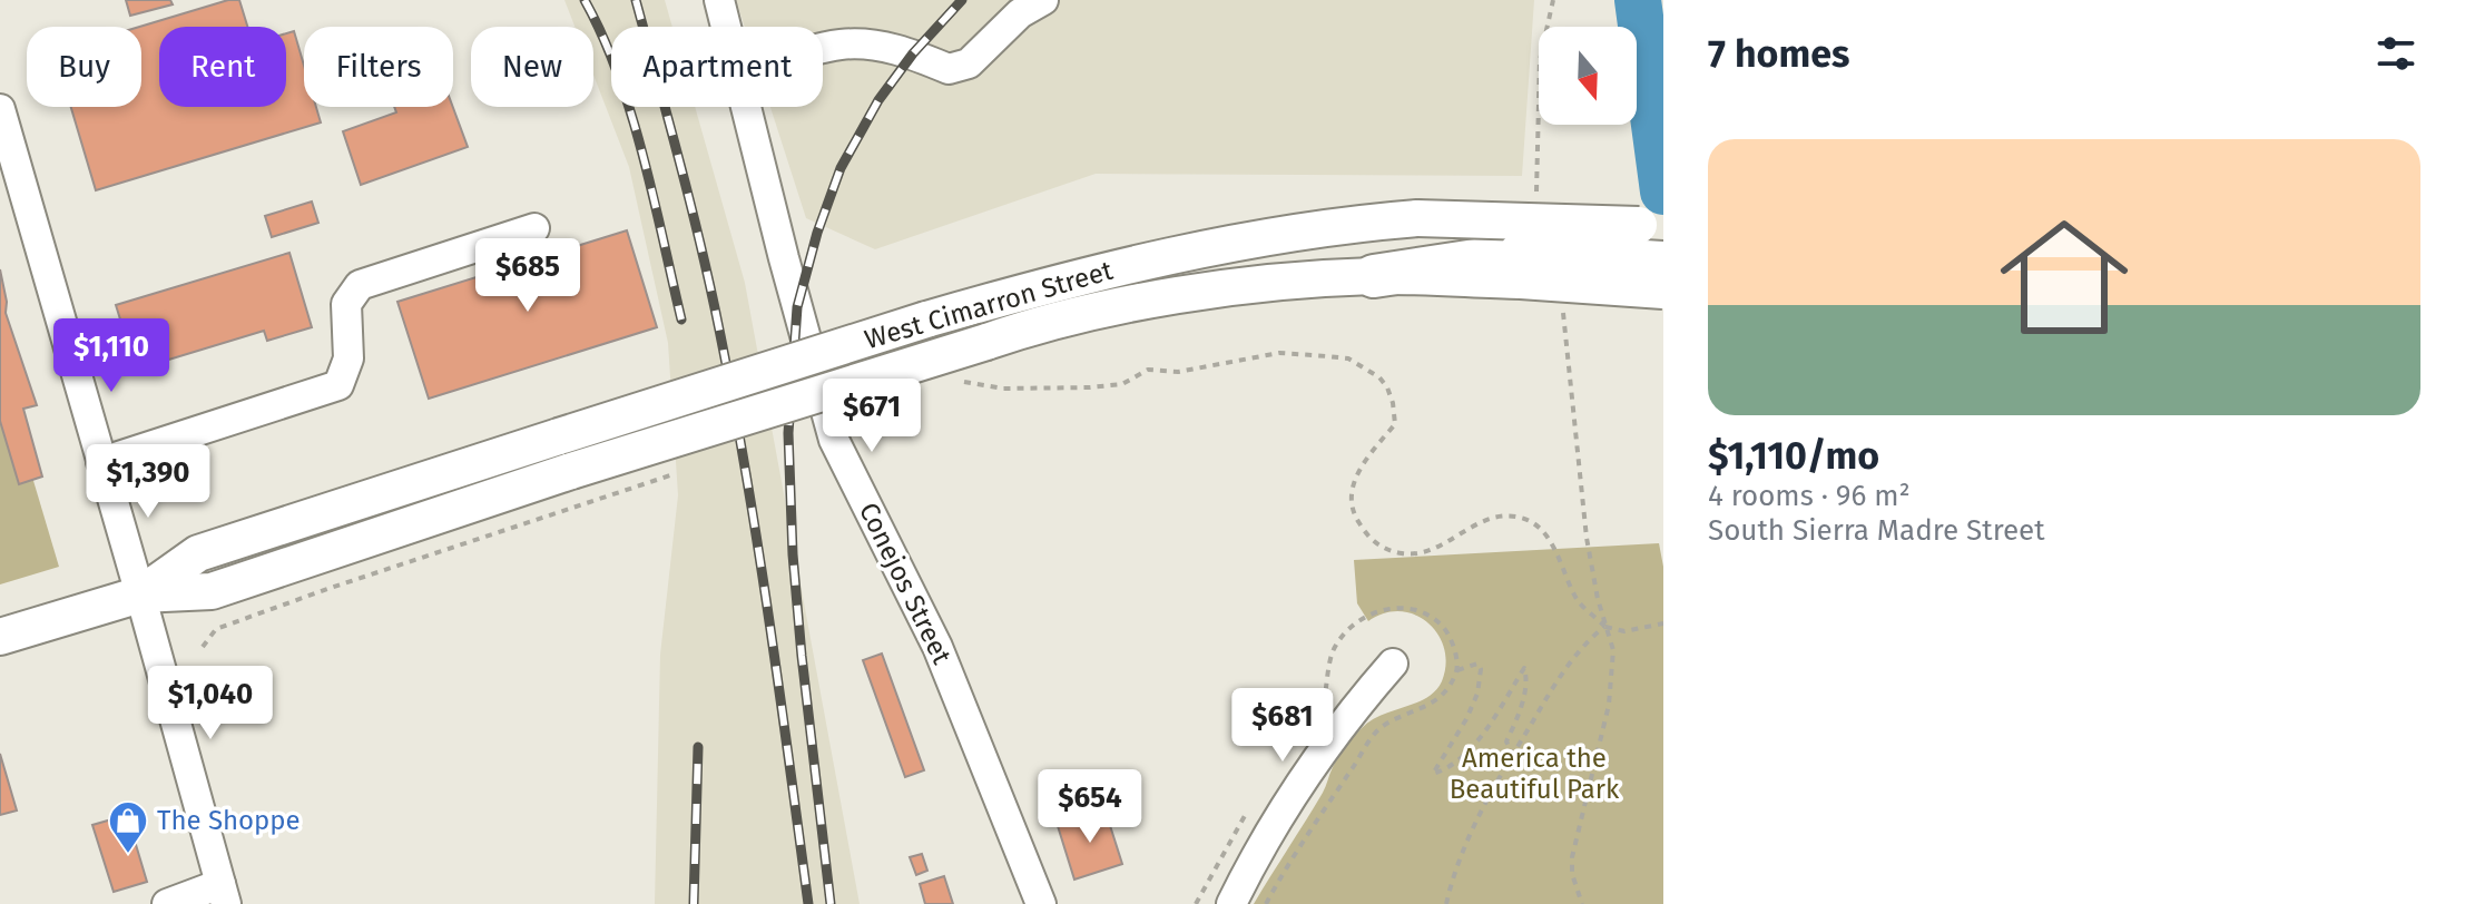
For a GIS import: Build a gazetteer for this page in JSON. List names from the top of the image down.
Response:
{
  "streets": {
    "main road": ["West Cimarron Street"],
    "street": ["Conejos Street"]
  },
  "parks": ["America the Beautiful Park"],
  "places": {
    "shop": ["The Shoppe"]
  },
  "north": "bottom",
  "page": {
    "heading": "7 homes",
    "chip": [
      "Buy",
      "Rent",
      "Filters",
      "New",
      "Apartment"
    ],
    "list": [
      {
        "name": "$1,110/mo",
        "note": "4 rooms · 96 m² · South Sierra Madre Street"
      }
    ],
    "price": [
      "$685",
      "$1,110",
      "$671",
      "$1,390",
      "$1,040",
      "$681",
      "$654"
    ]
  }
}
